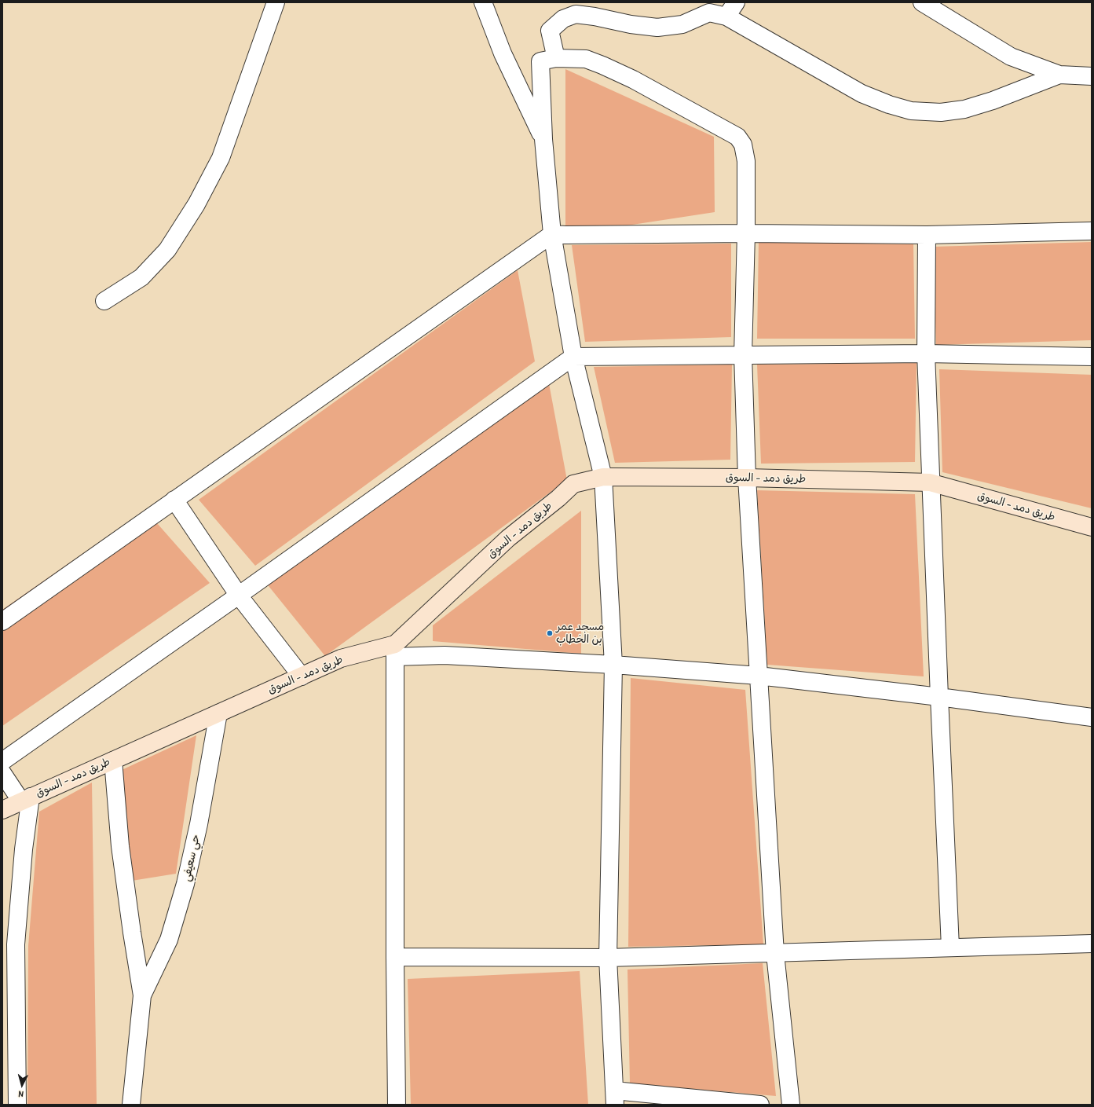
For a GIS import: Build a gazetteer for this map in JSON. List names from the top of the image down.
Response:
{
  "streets": {
    "main road": ["طريق دمد - السوق"],
    "street": ["حي سعيفي"]
  },
  "crossings": [
    ["طريق دمد - السوق", "حي سعيفي"]
  ],
  "places": ["مسجد عمر بن الخطاب"],
  "north": "bottom"
}
